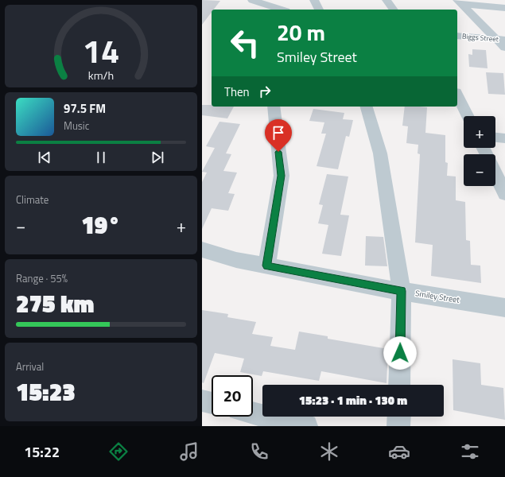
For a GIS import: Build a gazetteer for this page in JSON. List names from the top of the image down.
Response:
{
  "streets": {
    "street": ["Biggs Street", "Smiley Street"]
  },
  "page": {
    "turn": ["20 m", "Smiley Street"],
    "then": "Then",
    "song": ["97.5 FM", "Music"],
    "map_buttons": ["+", "−"],
    "tile": [
      "Climate",
      ["Range · 55%", "275 km"],
      ["Arrival", "15:23"]
    ],
    "heat": ["−", "19°", "+"],
    "limit": "20",
    "trip": "15:23 · 1 min · 130 m",
    "tabs": "15:22",
    "gauge": ["14", "km/h"]
  }
}
